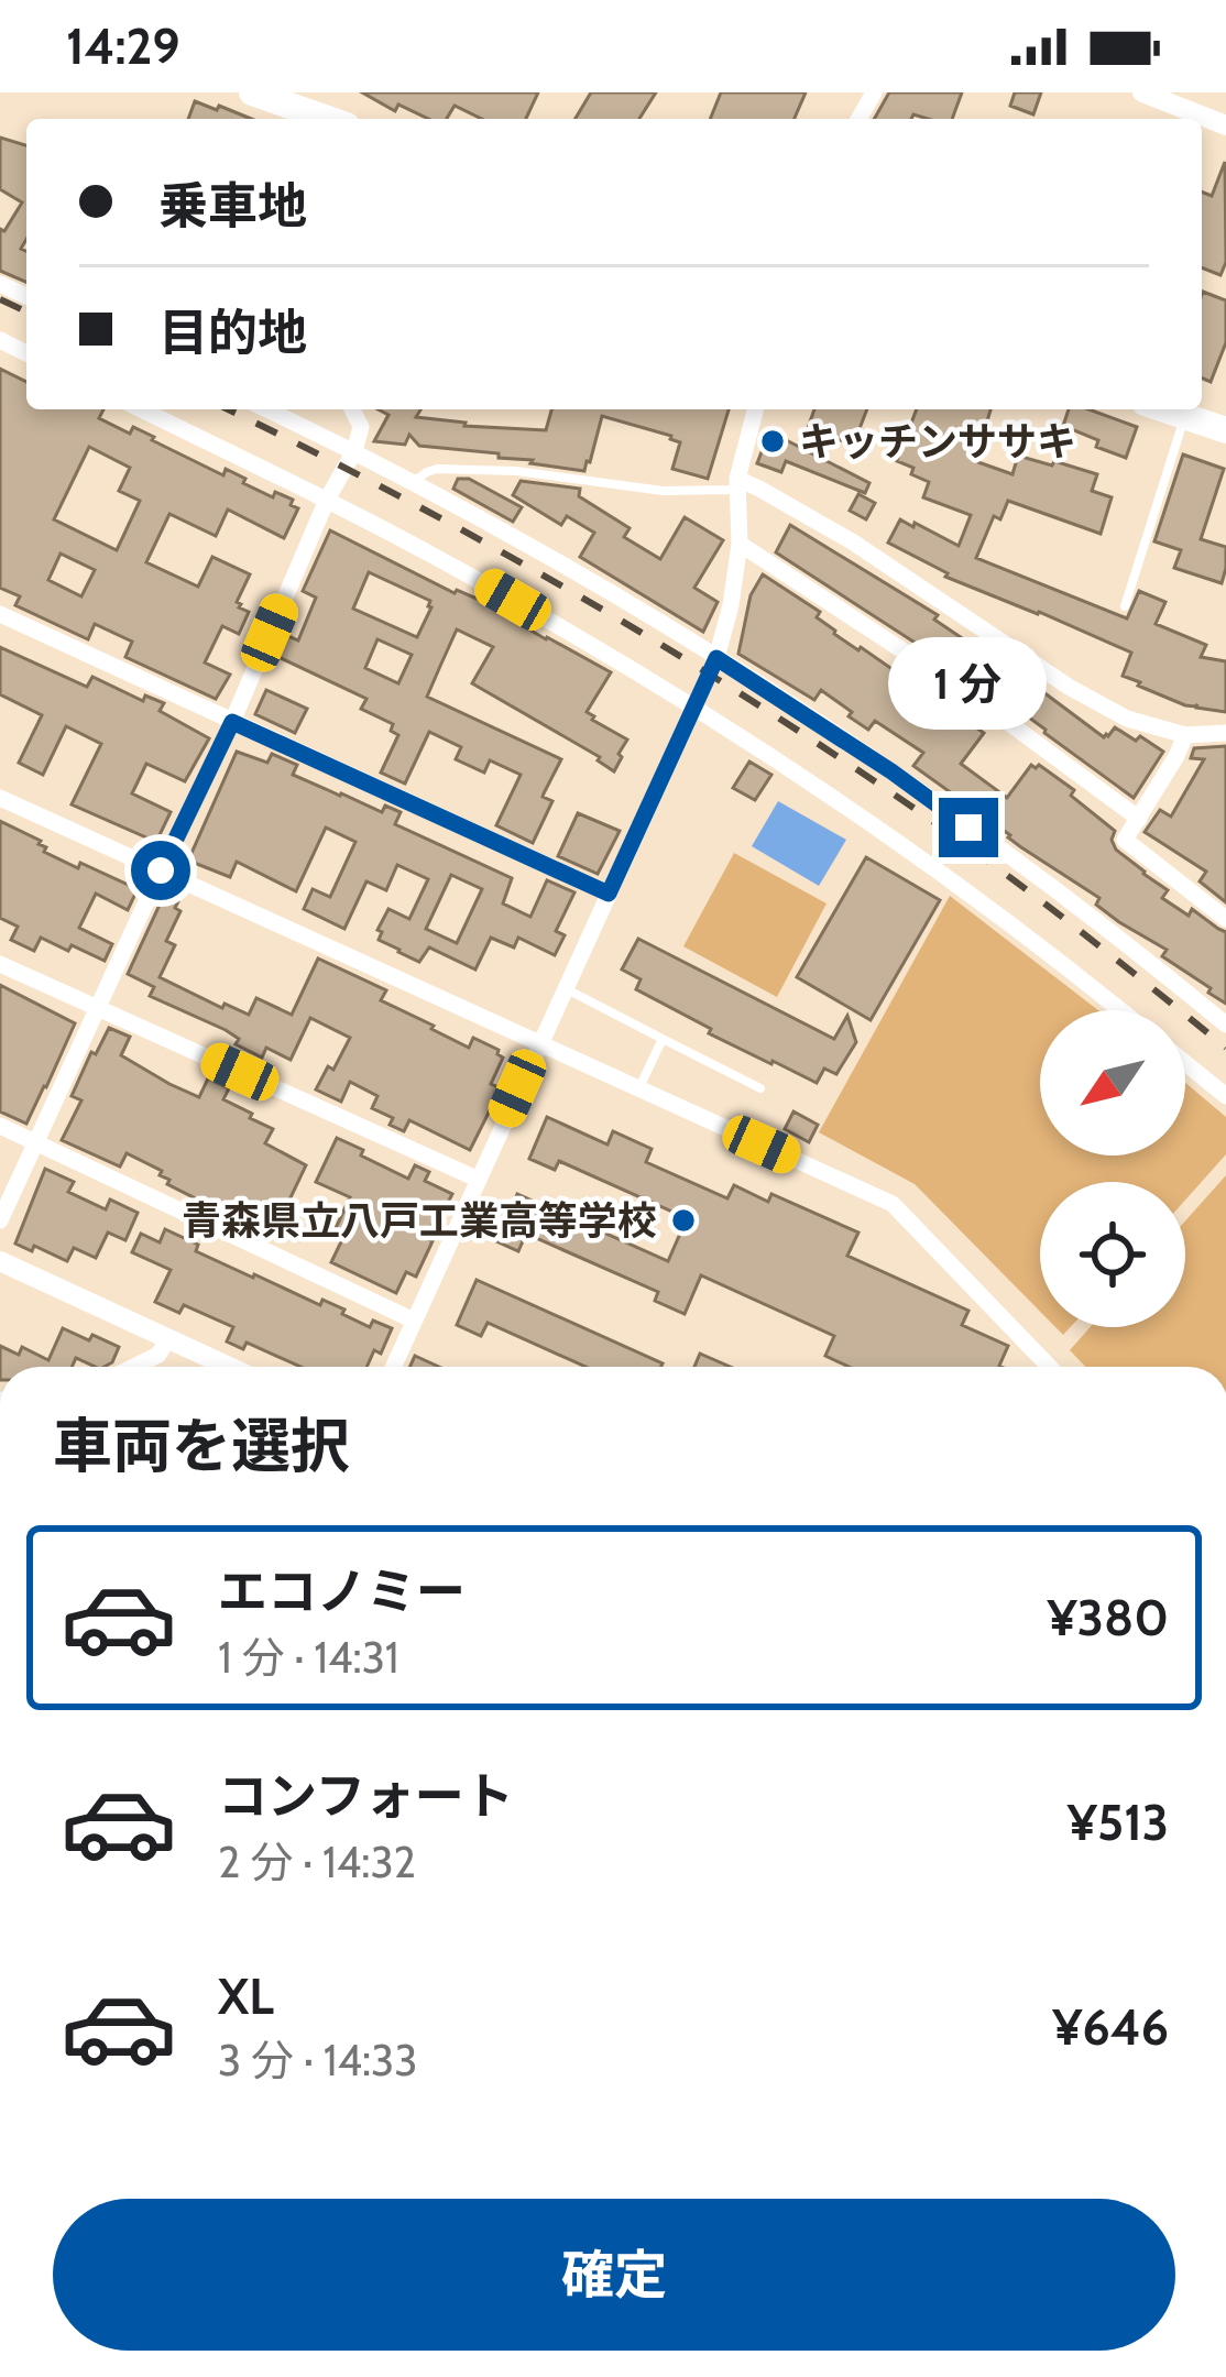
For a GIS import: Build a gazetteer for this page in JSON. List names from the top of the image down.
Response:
{
  "places": ["キッチンササキ", "青森県立八戸工業高等学校"],
  "north": "bottom left",
  "page": {
    "status": "14:29",
    "banner": ["乗車地", "目的地"],
    "bubble": "1 分",
    "heading": "車両を選択",
    "list": [
      {
        "name": "エコノミー",
        "note": "1 分 · 14:31",
        "value": "¥380"
      },
      {
        "name": "コンフォート",
        "note": "2 分 · 14:32",
        "value": "¥513"
      },
      {
        "name": "XL",
        "note": "3 分 · 14:33",
        "value": "¥646"
      }
    ],
    "buttons": "確定"
  }
}
